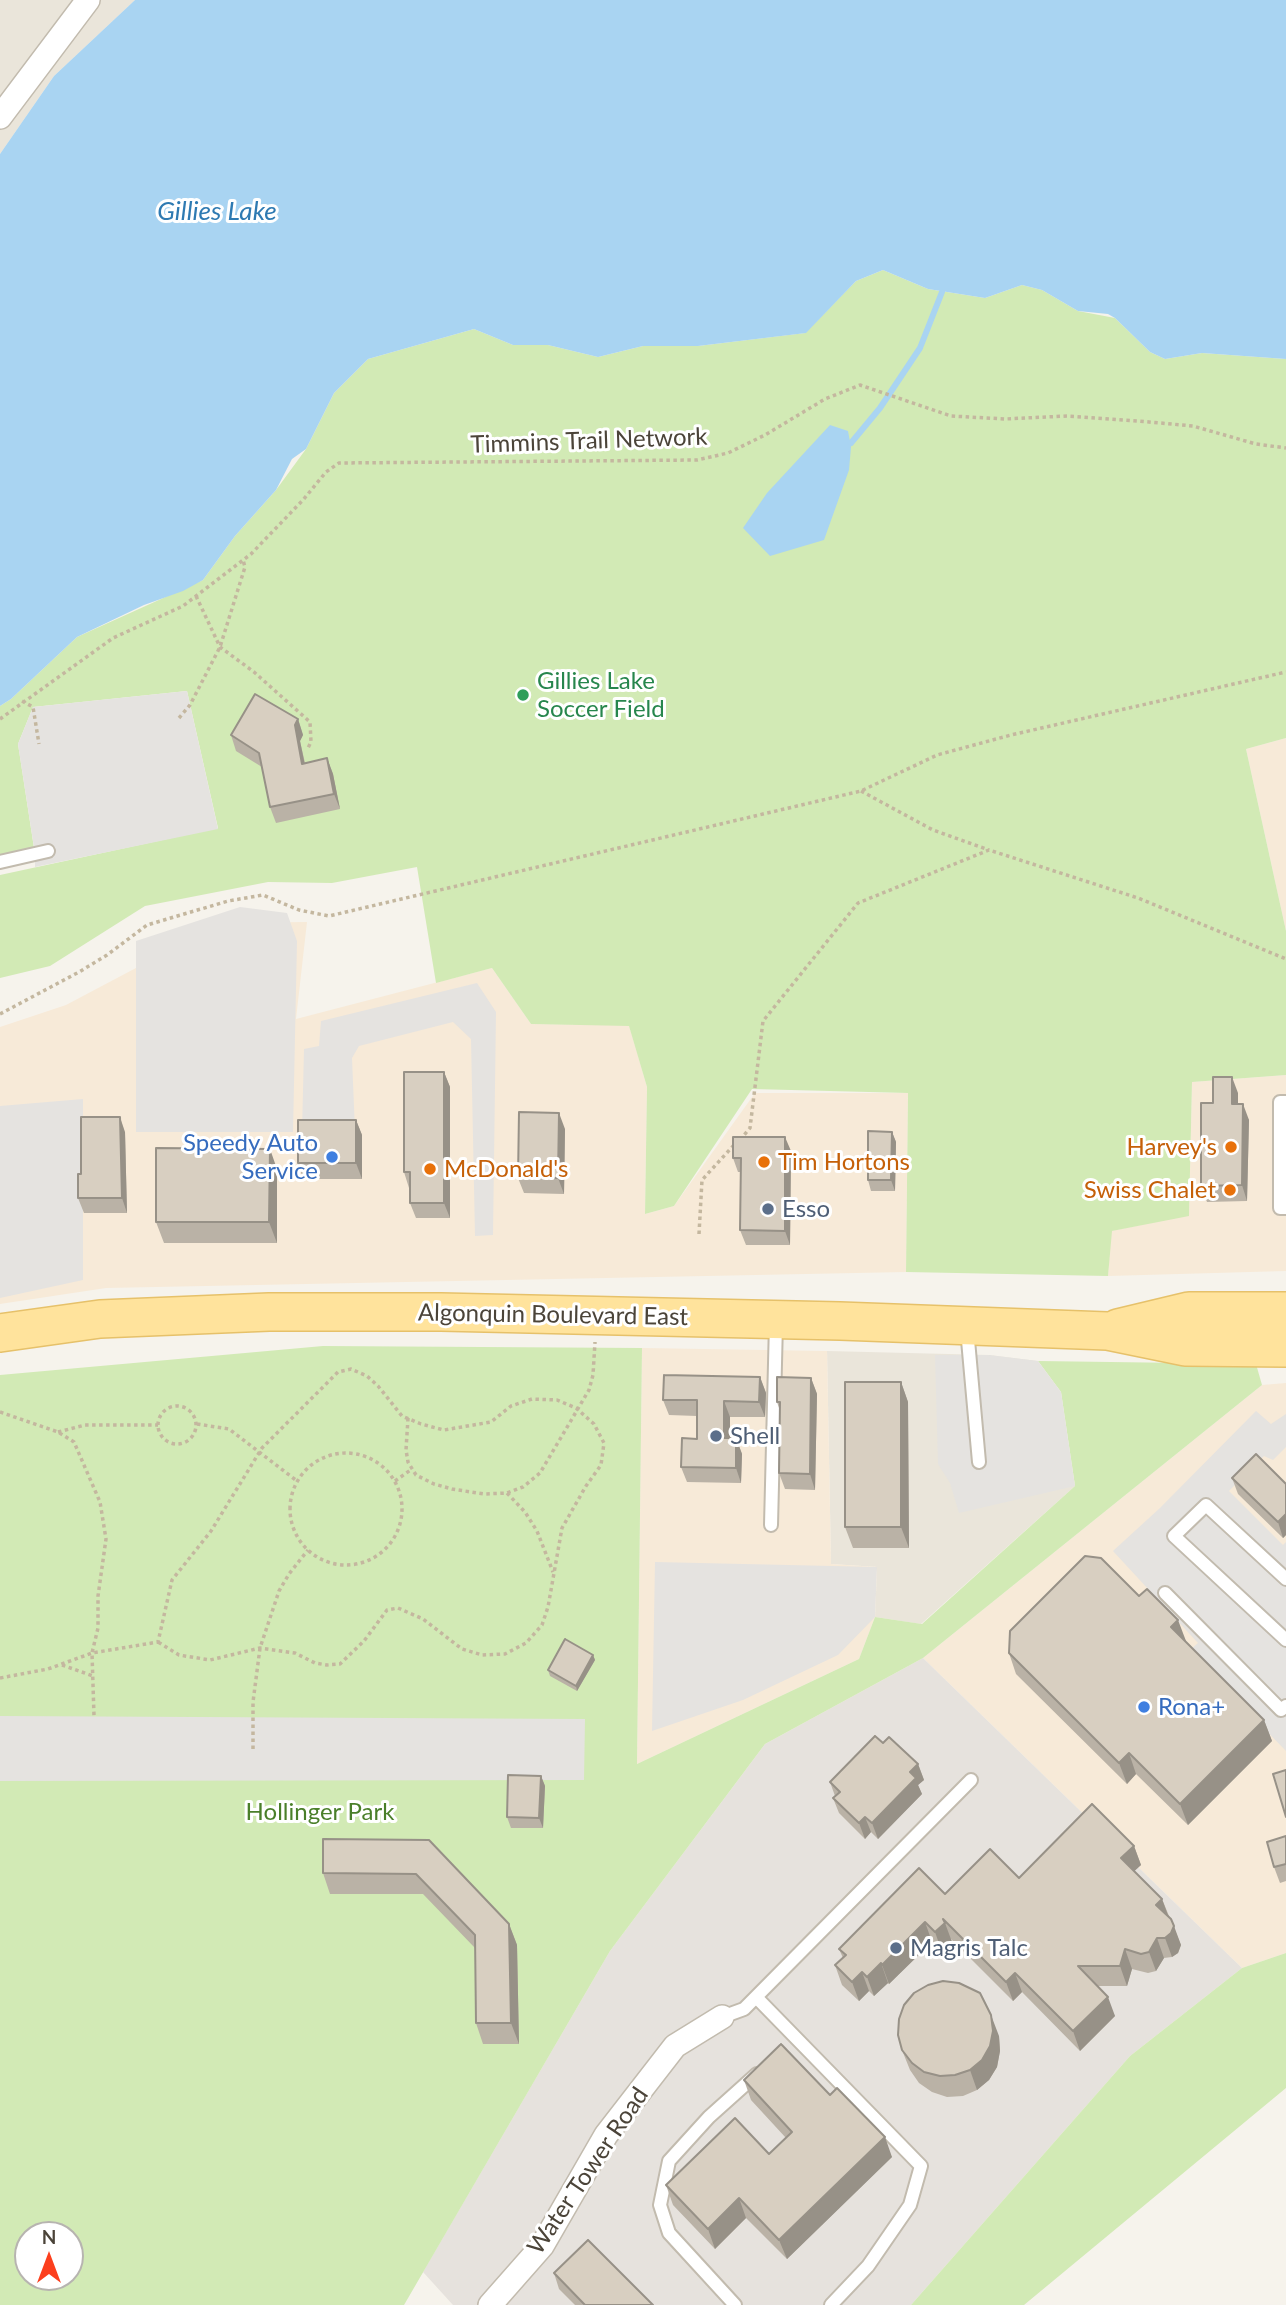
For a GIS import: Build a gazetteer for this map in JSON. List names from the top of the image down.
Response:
{
  "streets": {
    "main road": ["Algonquin Boulevard East"],
    "street": ["Water Tower Road"],
    "path": ["Timmins Trail Network"]
  },
  "water": ["Gillies Lake"],
  "parks": ["Hollinger Park"],
  "places": [
    "Gillies Lake Soccer Field",
    "Harvey's",
    "Speedy Auto Service",
    "Tim Hortons",
    "McDonald's",
    "Swiss Chalet",
    "Esso",
    "Shell",
    "Rona+",
    "Magris Talc"
  ],
  "north": "top"
}
